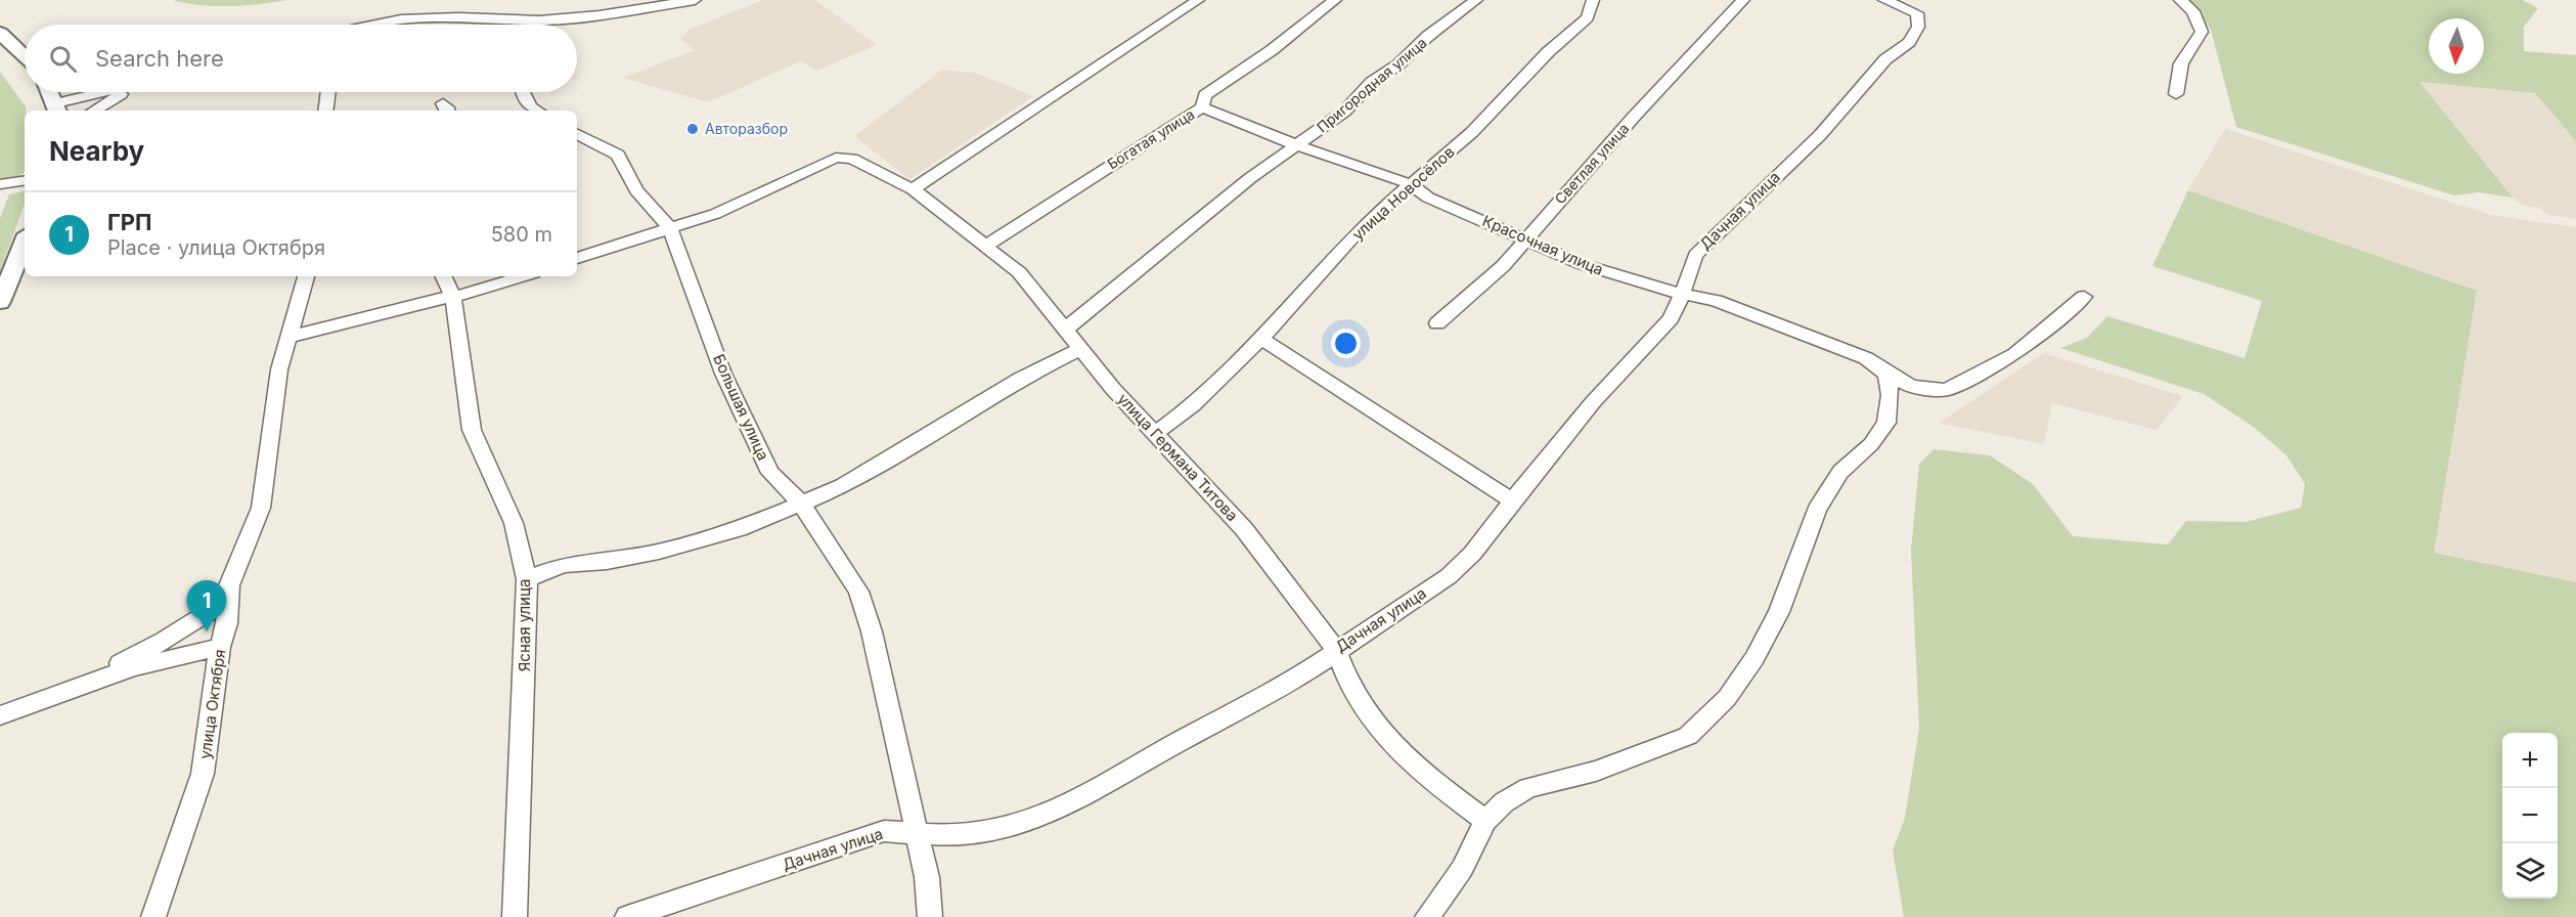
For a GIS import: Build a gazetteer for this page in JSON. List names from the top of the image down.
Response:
{
  "streets": {
    "street": [
      "Пригородная улица",
      "Богатая улица",
      "Светлая улица",
      "улица Новосёлов",
      "Дачная улица",
      "Красочная улица",
      "Большая улица",
      "улица Германа Титова",
      "Ясная улица",
      "улица Октября"
    ]
  },
  "crossings": [
    ["Пригородная улица", "Красочная улица"],
    ["Пригородная улица", "улица Германа Титова"],
    ["Богатая улица", "Красочная улица"],
    ["Богатая улица", "улица Германа Титова"],
    ["Светлая улица", "Красочная улица"],
    ["улица Новосёлов", "Красочная улица"],
    ["улица Новосёлов", "улица Германа Титова"],
    ["Дачная улица", "Красочная улица"],
    ["Дачная улица", "Большая улица"],
    ["Дачная улица", "улица Германа Титова"],
    ["Большая улица", "улица Германа Титова"]
  ],
  "places": ["Авторазбор"],
  "north": "bottom",
  "page": {
    "search": "Search here",
    "heading": "Nearby",
    "list": [
      {
        "mark": "1",
        "name": "ГРП",
        "note": "Place · улица Октября",
        "value": "580 m"
      }
    ],
    "pins": "1",
    "map_buttons": ["+", "−"]
  }
}
